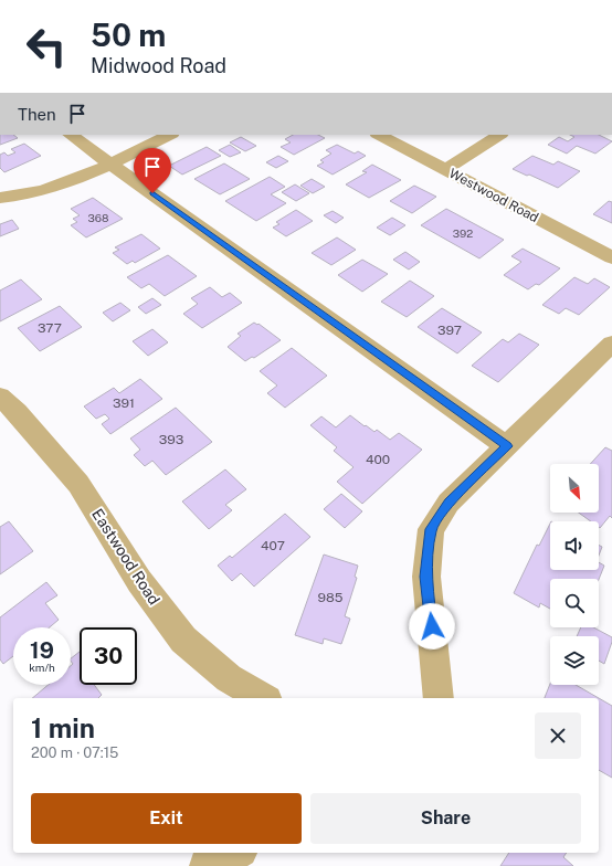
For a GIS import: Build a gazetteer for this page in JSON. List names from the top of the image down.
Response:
{
  "streets": {
    "street": ["Westwood Road", "Eastwood Road"]
  },
  "house_numbers": [
    "368",
    "392",
    "377",
    "397",
    "391",
    "393",
    "400",
    "407",
    "985"
  ],
  "north": "bottom right",
  "page": {
    "turn": ["50 m", "Midwood Road"],
    "then": "Then",
    "speed": "19 km/h",
    "limit": "30",
    "heading": ["1 min", "200 m · 07:15"],
    "buttons": ["Exit", "Share"]
  }
}
